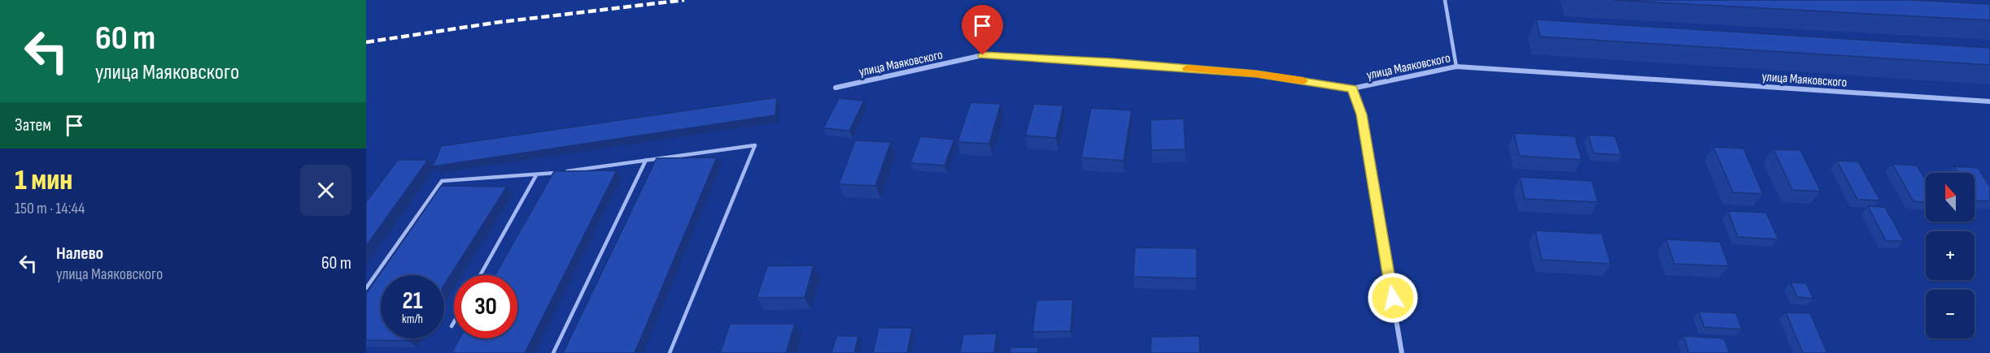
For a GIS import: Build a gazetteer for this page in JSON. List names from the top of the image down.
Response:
{
  "streets": {
    "street": ["улица Маяковского"]
  },
  "north": "top",
  "page": {
    "turn": ["60 m", "улица Маяковского"],
    "then": "Затем",
    "heading": ["1 мин", "150 m · 14:44"],
    "map_buttons": ["+", "−"],
    "list": [
      {
        "name": "Налево",
        "note": "улица Маяковского",
        "value": "60 m"
      }
    ],
    "speed": "21 km/h",
    "limit": "30"
  }
}
